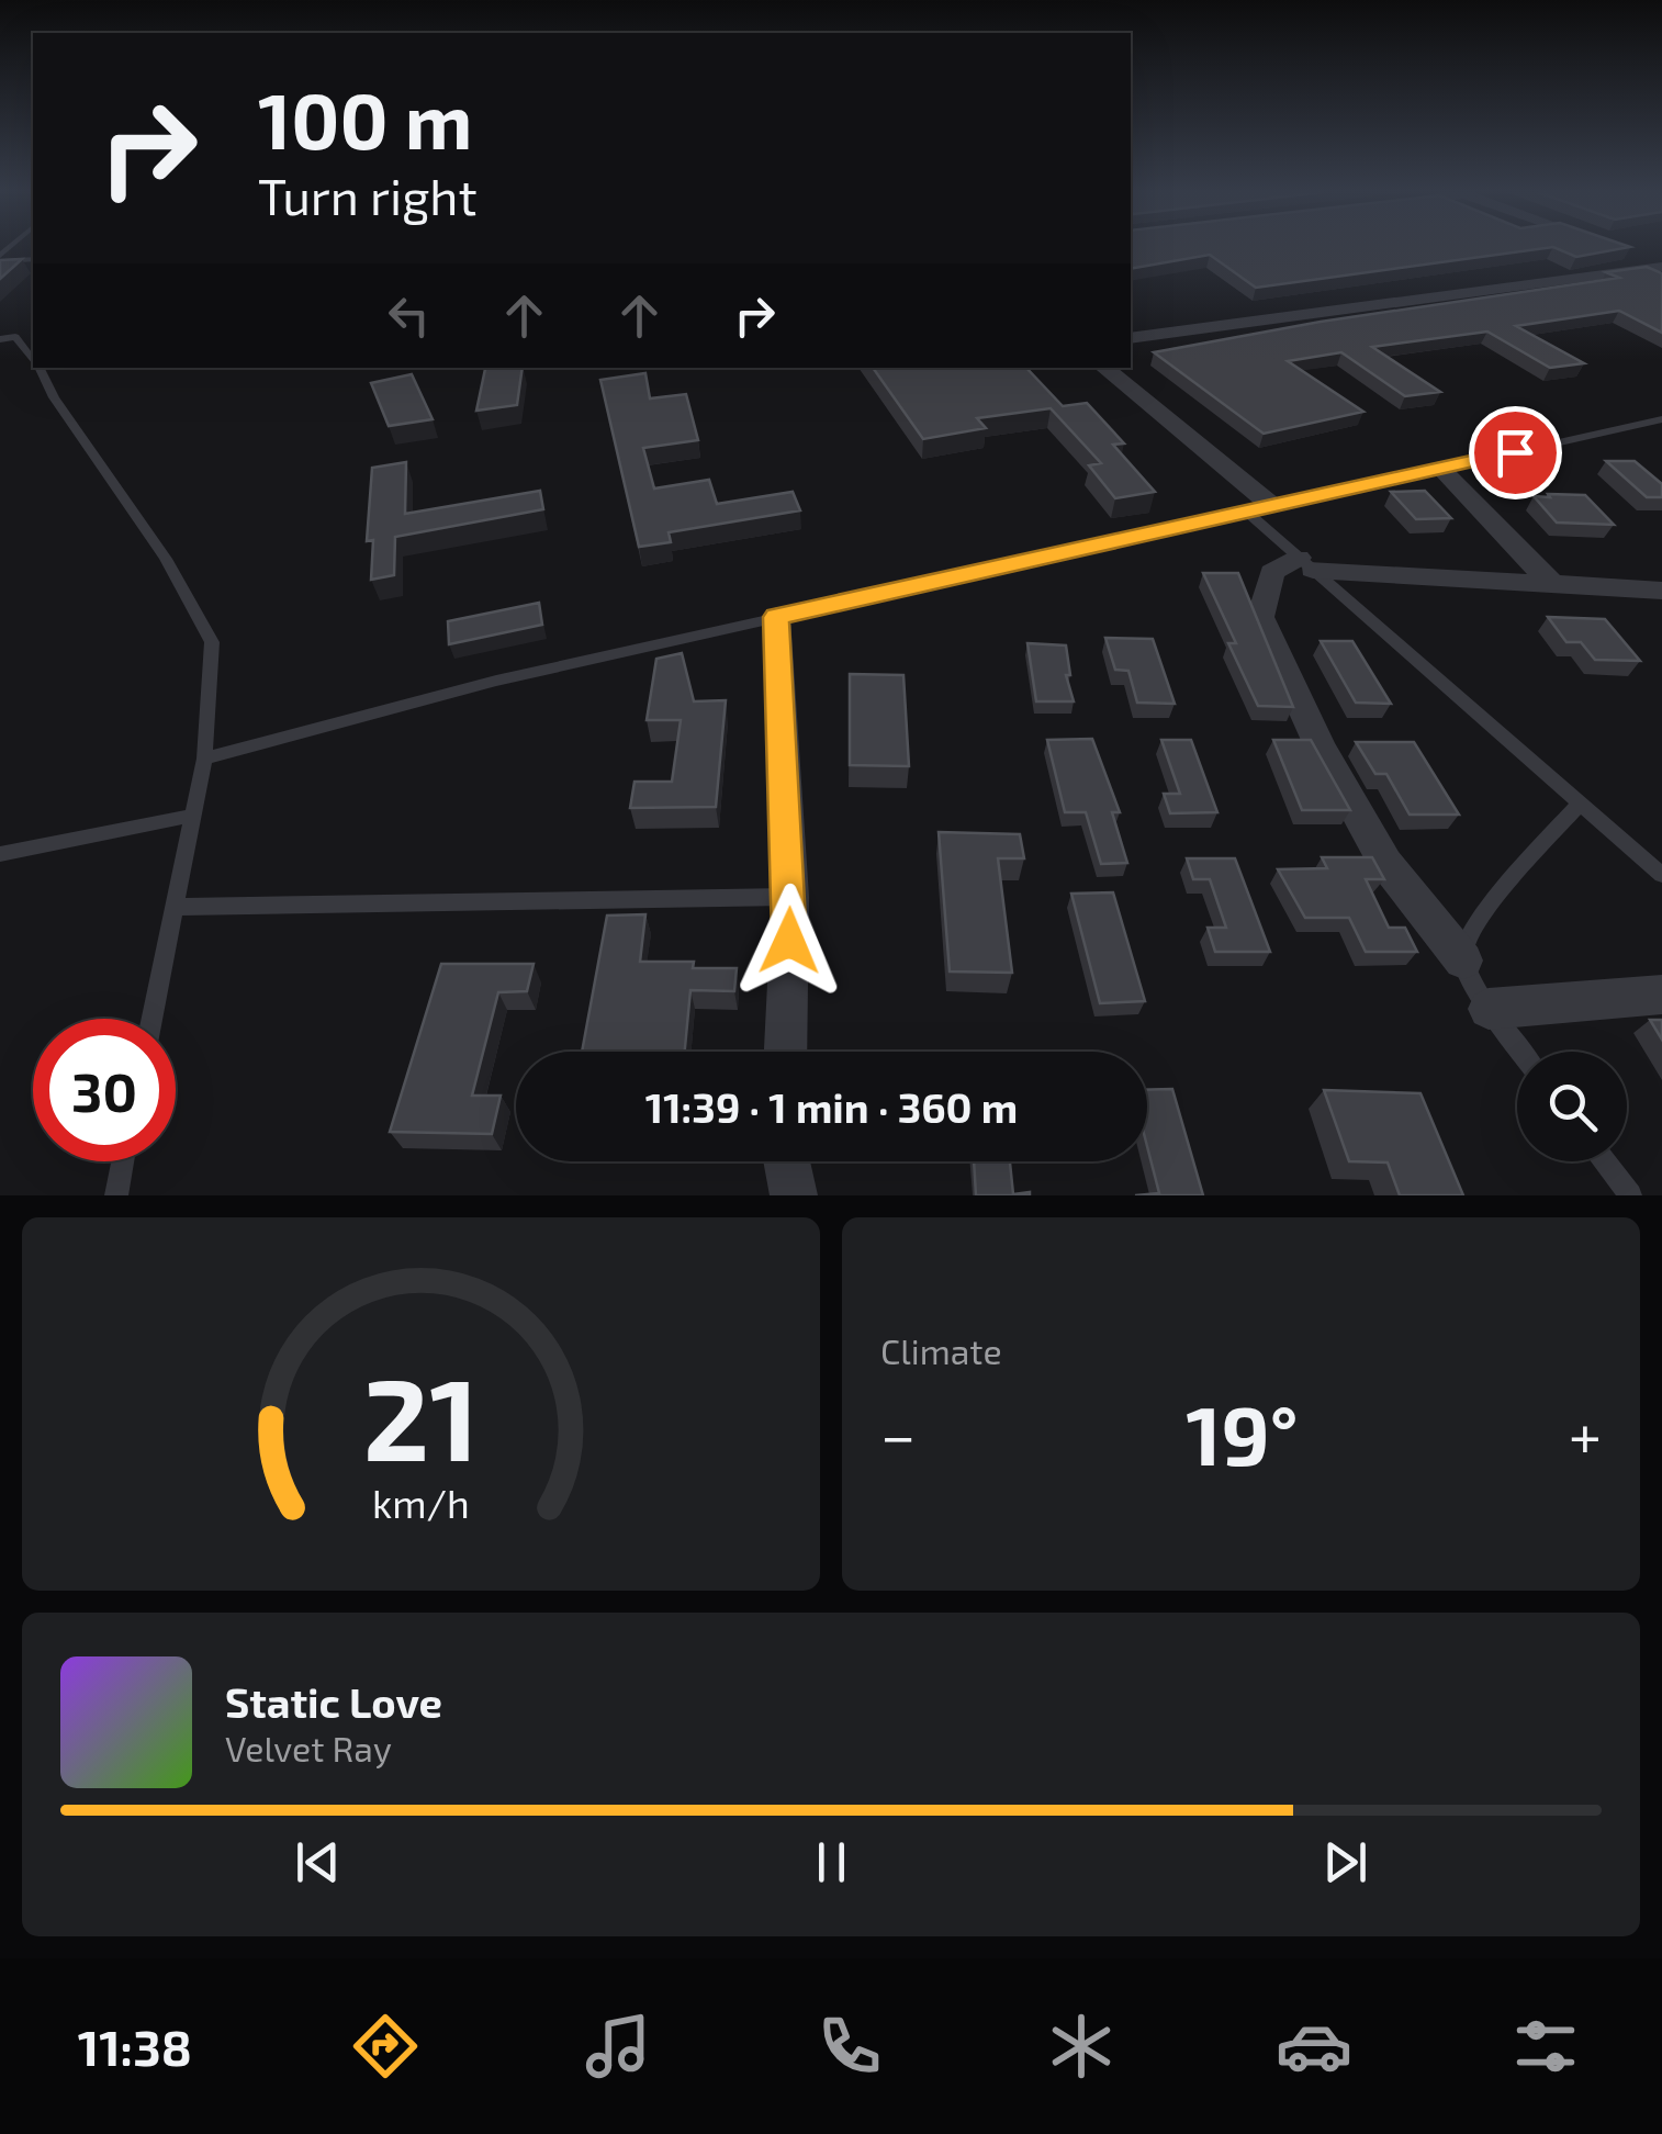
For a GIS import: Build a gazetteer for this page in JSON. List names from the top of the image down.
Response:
{
  "page": {
    "turn": ["100 m", "Turn right"],
    "limit": "30",
    "trip": "11:39 · 1 min · 360 m",
    "tile": "Climate",
    "heat": ["−", "19°", "+"],
    "song": ["Static Love", "Velvet Ray"],
    "tabs": "11:38",
    "gauge": ["21", "km/h"]
  }
}
